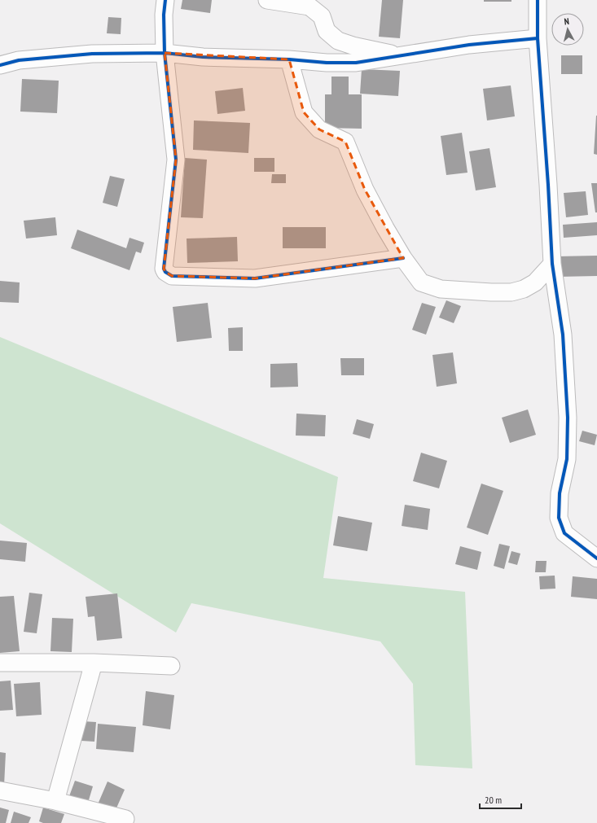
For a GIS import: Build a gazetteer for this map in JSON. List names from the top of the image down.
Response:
{
  "scale_bar": "20 m",
  "north": "top"
}
